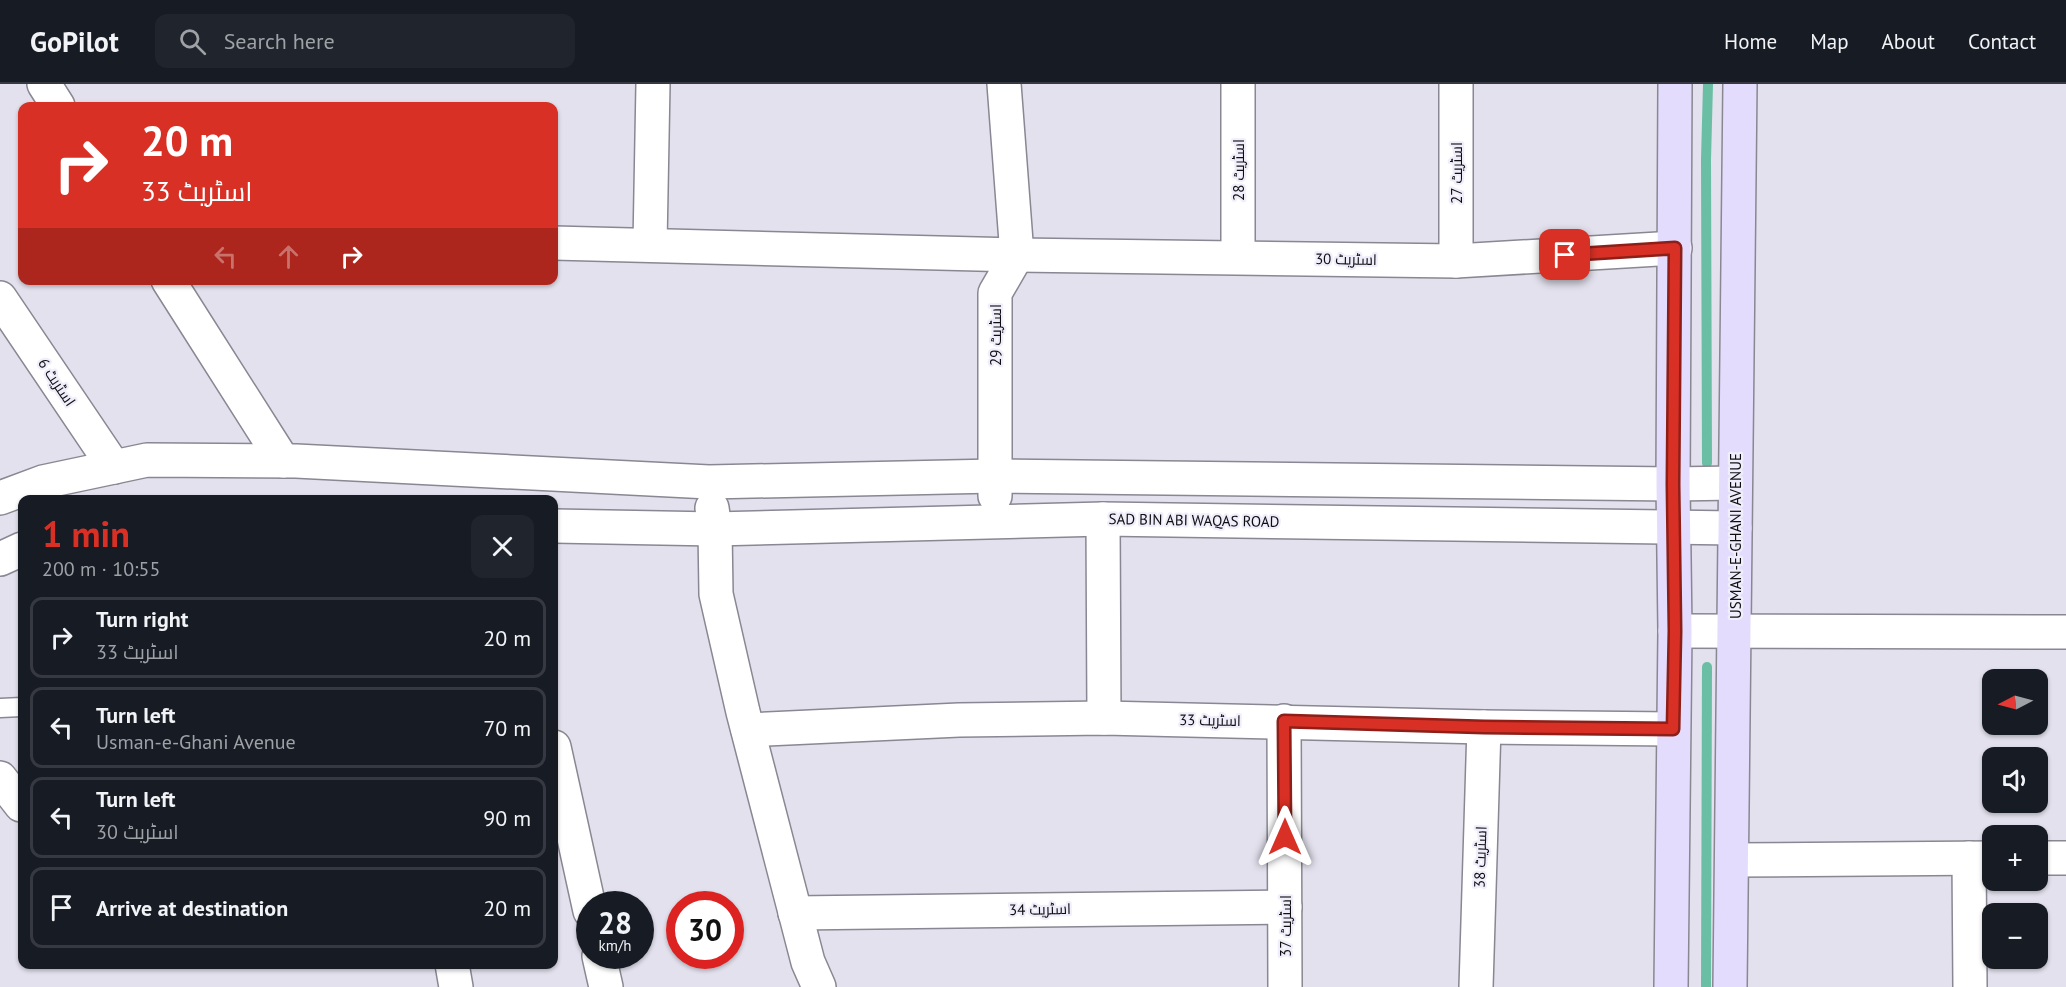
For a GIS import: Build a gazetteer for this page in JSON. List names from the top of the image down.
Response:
{
  "streets": {
    "main road": ["USMAN-E-GHANI AVENUE"],
    "street": [
      "اسٹریٹ 28",
      "اسٹریٹ 27",
      "اسٹریٹ 30",
      "اسٹریٹ 29",
      "اسٹریٹ 6",
      "SAD BIN ABI WAQAS ROAD",
      "اسٹریٹ 33",
      "اسٹریٹ 38",
      "اسٹریٹ 34",
      "اسٹریٹ 37"
    ]
  },
  "crossings": [
    ["اسٹریٹ 28", "اسٹریٹ 30"],
    ["اسٹریٹ 27", "اسٹریٹ 30"],
    ["اسٹریٹ 30", "اسٹریٹ 29"],
    ["اسٹریٹ 29", "SAD BIN ABI WAQAS ROAD"],
    ["SAD BIN ABI WAQAS ROAD", "USMAN-E-GHANI AVENUE"],
    ["اسٹریٹ 33", "اسٹریٹ 38"],
    ["اسٹریٹ 33", "اسٹریٹ 37"],
    ["اسٹریٹ 34", "اسٹریٹ 37"]
  ],
  "north": "left",
  "page": {
    "header": "GoPilot",
    "search": "Search here",
    "nav": [
      "Home",
      "Map",
      "About",
      "Contact"
    ],
    "turn": ["20 m", "اسٹریٹ 33"],
    "heading": ["1 min", "200 m · 10:55"],
    "list": [
      {
        "name": "Turn right",
        "note": "اسٹریٹ 33",
        "value": "20 m"
      },
      {
        "name": "Turn left",
        "note": "Usman-e-Ghani Avenue",
        "value": "70 m"
      },
      {
        "name": "Turn left",
        "note": "اسٹریٹ 30",
        "value": "90 m"
      },
      {
        "name": "Arrive at destination",
        "value": "20 m"
      }
    ],
    "map_buttons": ["+", "−"],
    "speed": "28 km/h",
    "limit": "30"
  }
}
